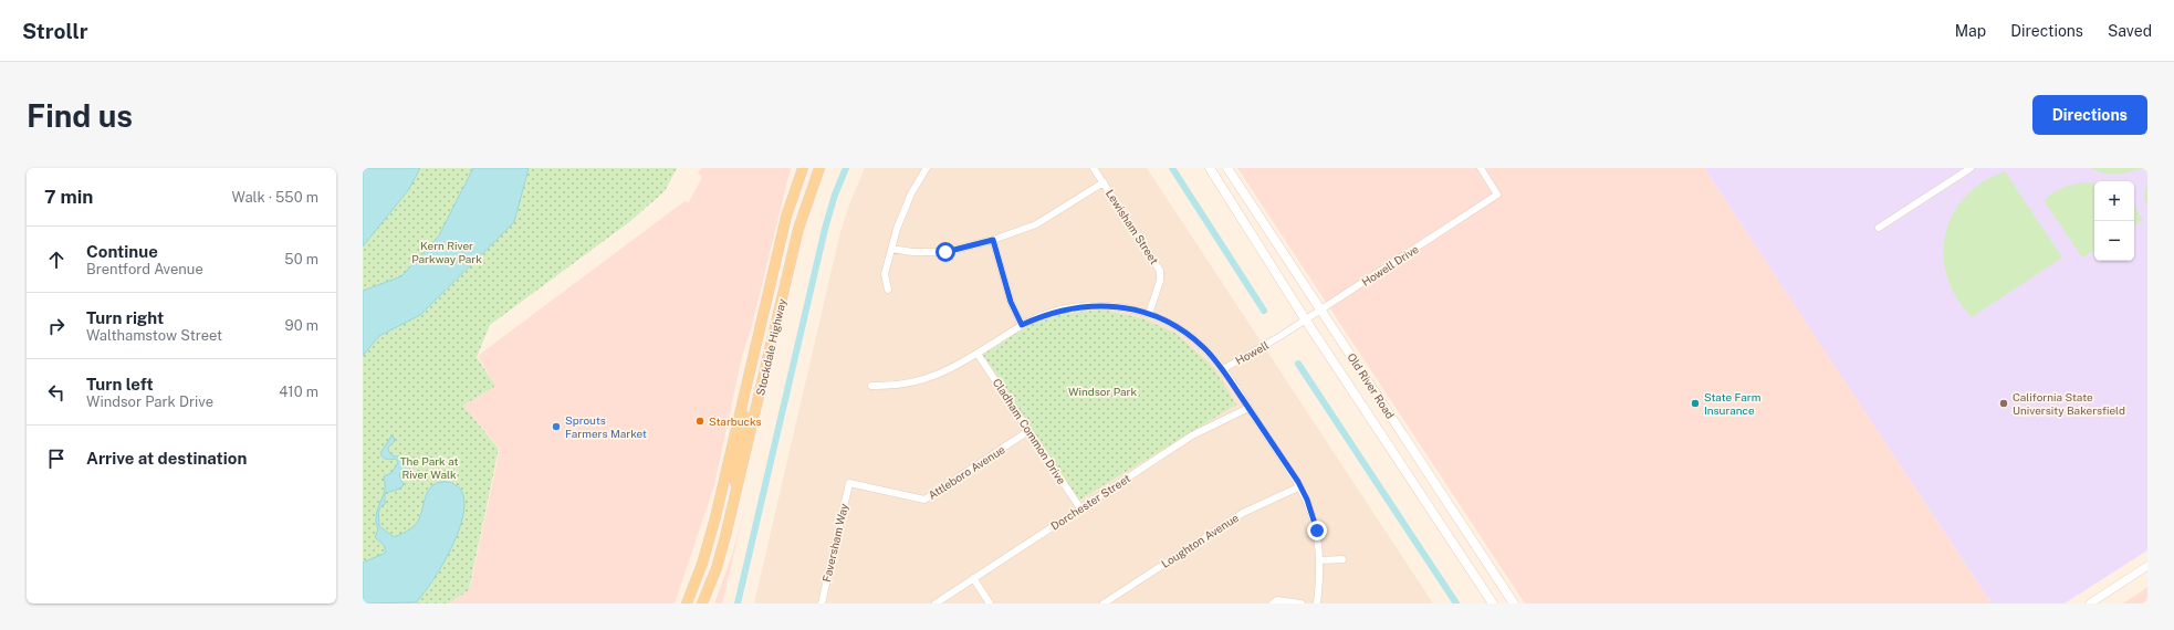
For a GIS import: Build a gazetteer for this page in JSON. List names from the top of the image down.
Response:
{
  "streets": {
    "main road": ["Stockdale Highway", "Old River Road"],
    "street": [
      "Lewisham Street",
      "Howell Drive",
      "Howell",
      "Cladham Common Drive",
      "Attleboro Avenue",
      "Dorchester Street",
      "Loughton Avenue",
      "Faversham Way"
    ]
  },
  "crossings": [
    ["Howell Drive", "Howell"],
    ["Howell Drive", "Old River Road"],
    ["Cladham Common Drive", "Attleboro Avenue"],
    ["Cladham Common Drive", "Dorchester Street"],
    ["Attleboro Avenue", "Faversham Way"]
  ],
  "parks": ["Kern River Parkway Park", "Windsor Park", "The Park at River Walk"],
  "places": [
    "State Farm Insurance",
    "California State University Bakersfield",
    "Starbucks",
    "Sprouts Farmers Market"
  ],
  "page": {
    "header": "Strollr",
    "nav": ["Map", "Directions", "Saved"],
    "buttons": "Directions",
    "title": "Find us",
    "heading": ["7 min", "Walk · 550 m"],
    "map_buttons": ["+", "−"],
    "list": [
      ["Continue", "Brentford Avenue", "50 m"],
      ["Turn right", "Walthamstow Street", "90 m"],
      ["Turn left", "Windsor Park Drive", "410 m"],
      "Arrive at destination"
    ]
  }
}
